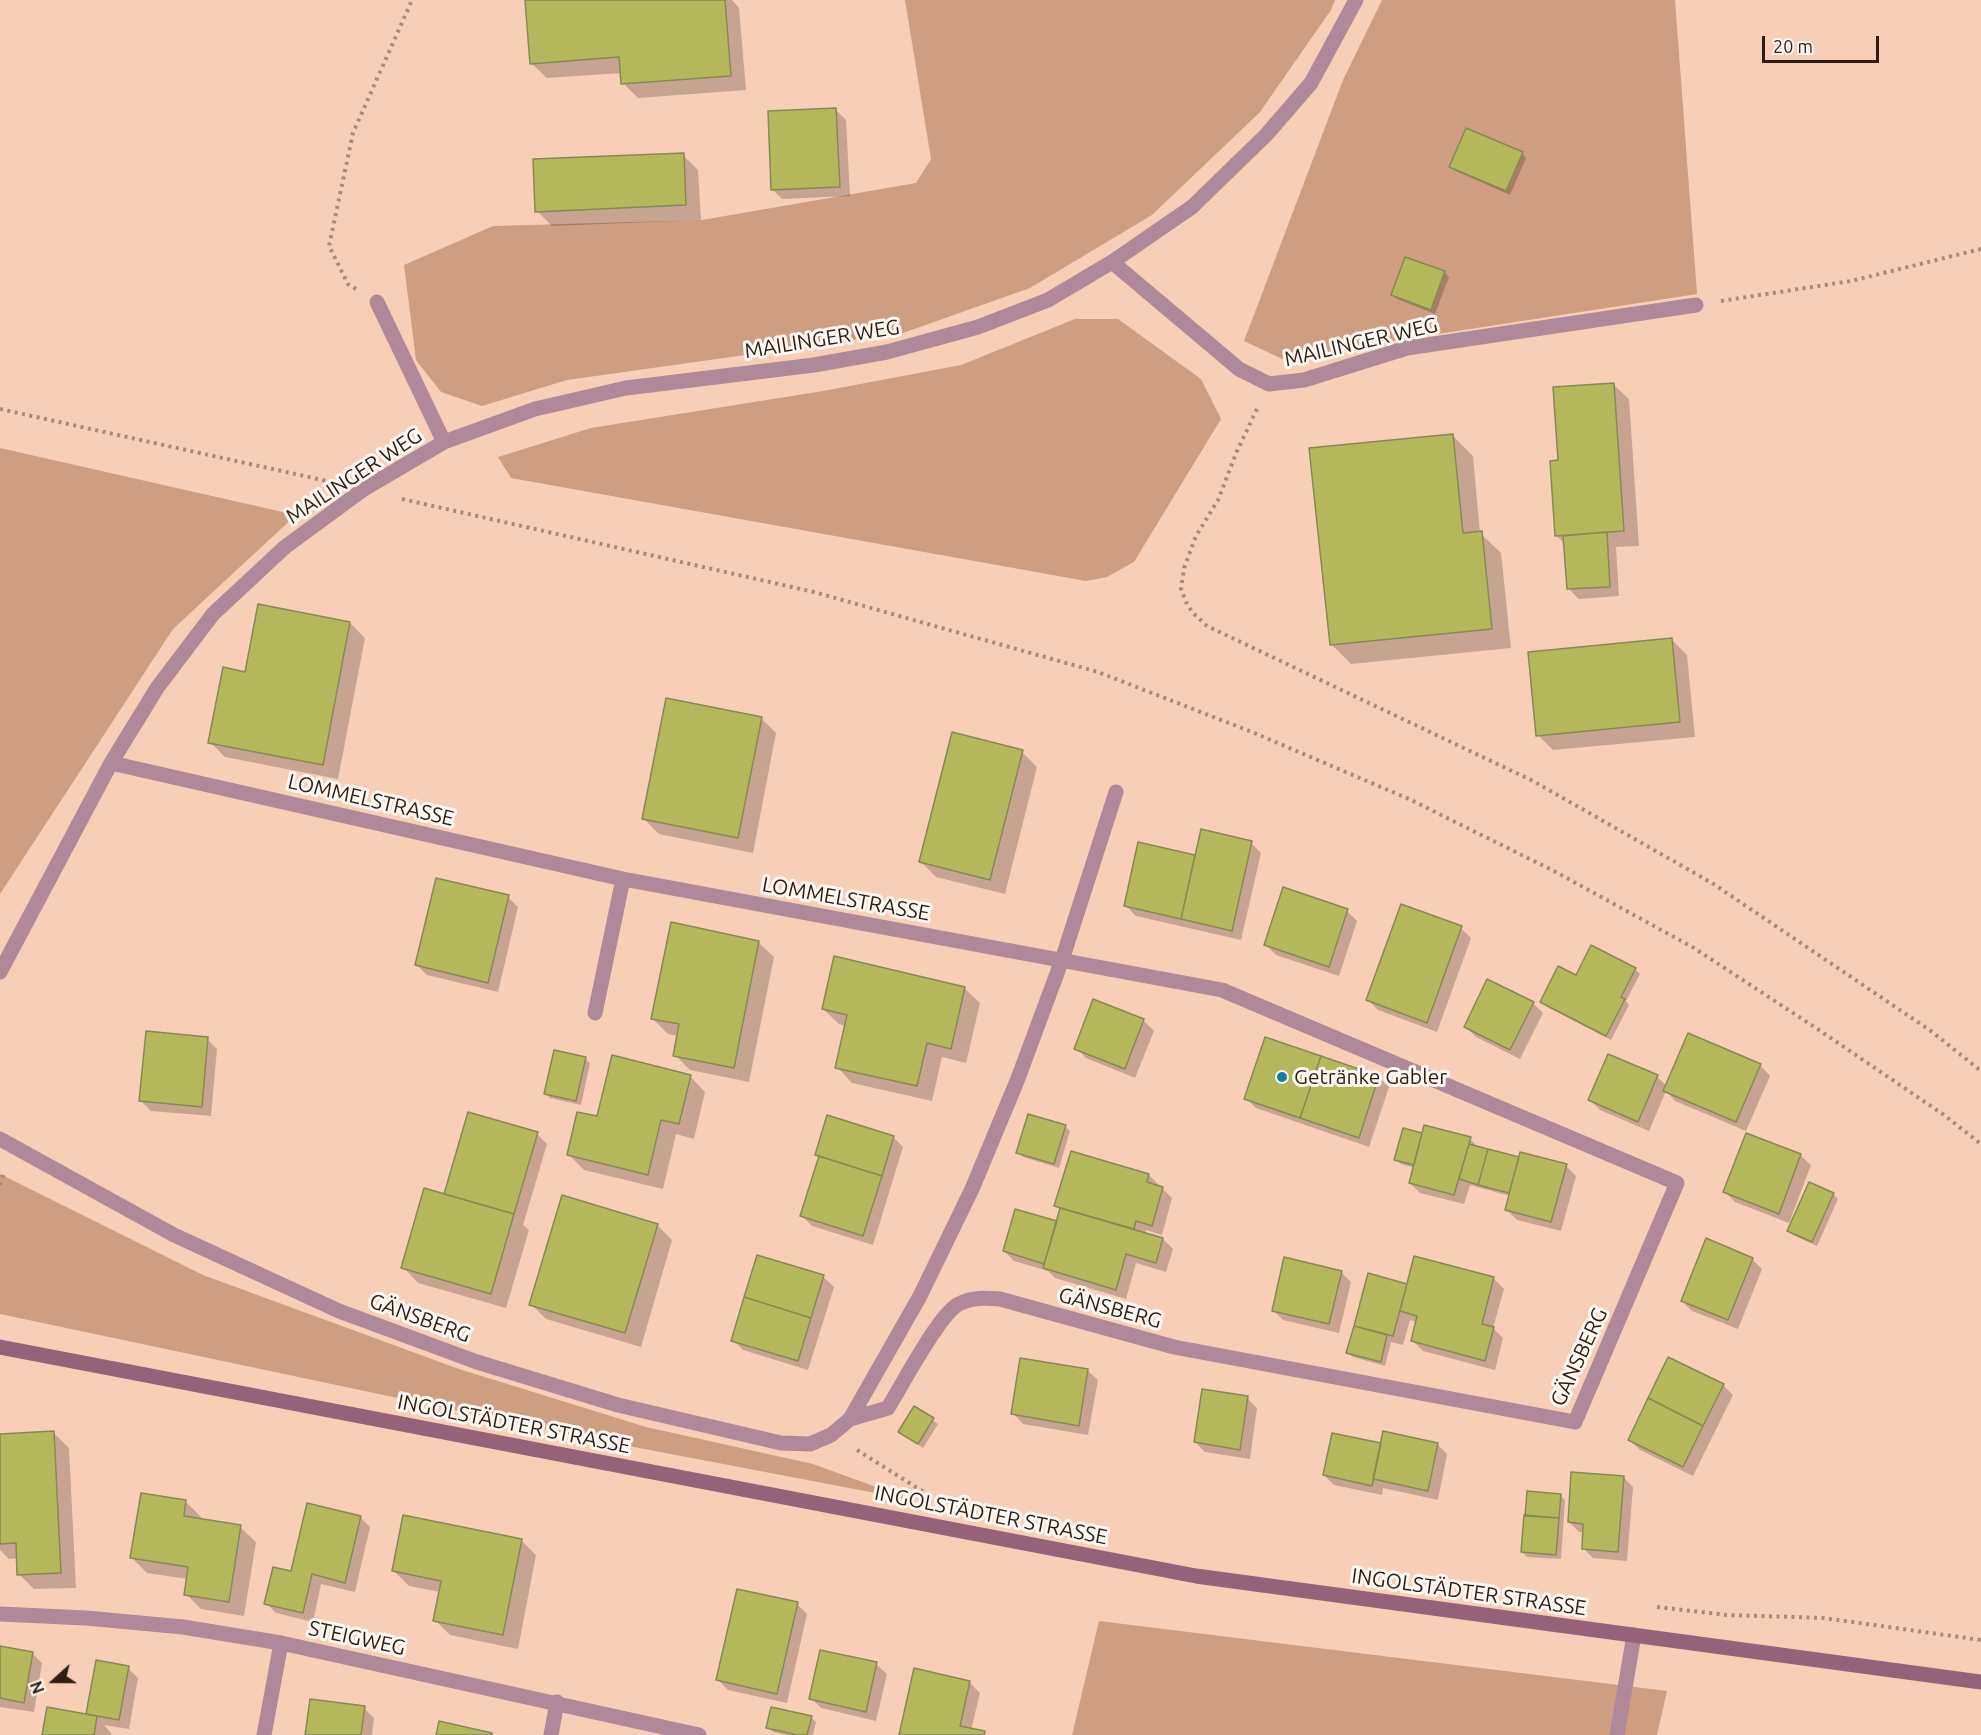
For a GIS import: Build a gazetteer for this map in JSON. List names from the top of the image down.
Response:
{
  "streets": {
    "main road": ["INGOLSTÄDTER STRASSE"],
    "street": [
      "MAILINGER WEG",
      "LOMMELSTRASSE",
      "GÄNSBERG",
      "STEIGWEG"
    ]
  },
  "crossings": [
    ["MAILINGER WEG", "LOMMELSTRASSE"],
    ["LOMMELSTRASSE", "GÄNSBERG"]
  ],
  "places": ["Getränke Gabler"],
  "scale_bar": "20 m",
  "north": "left"
}
